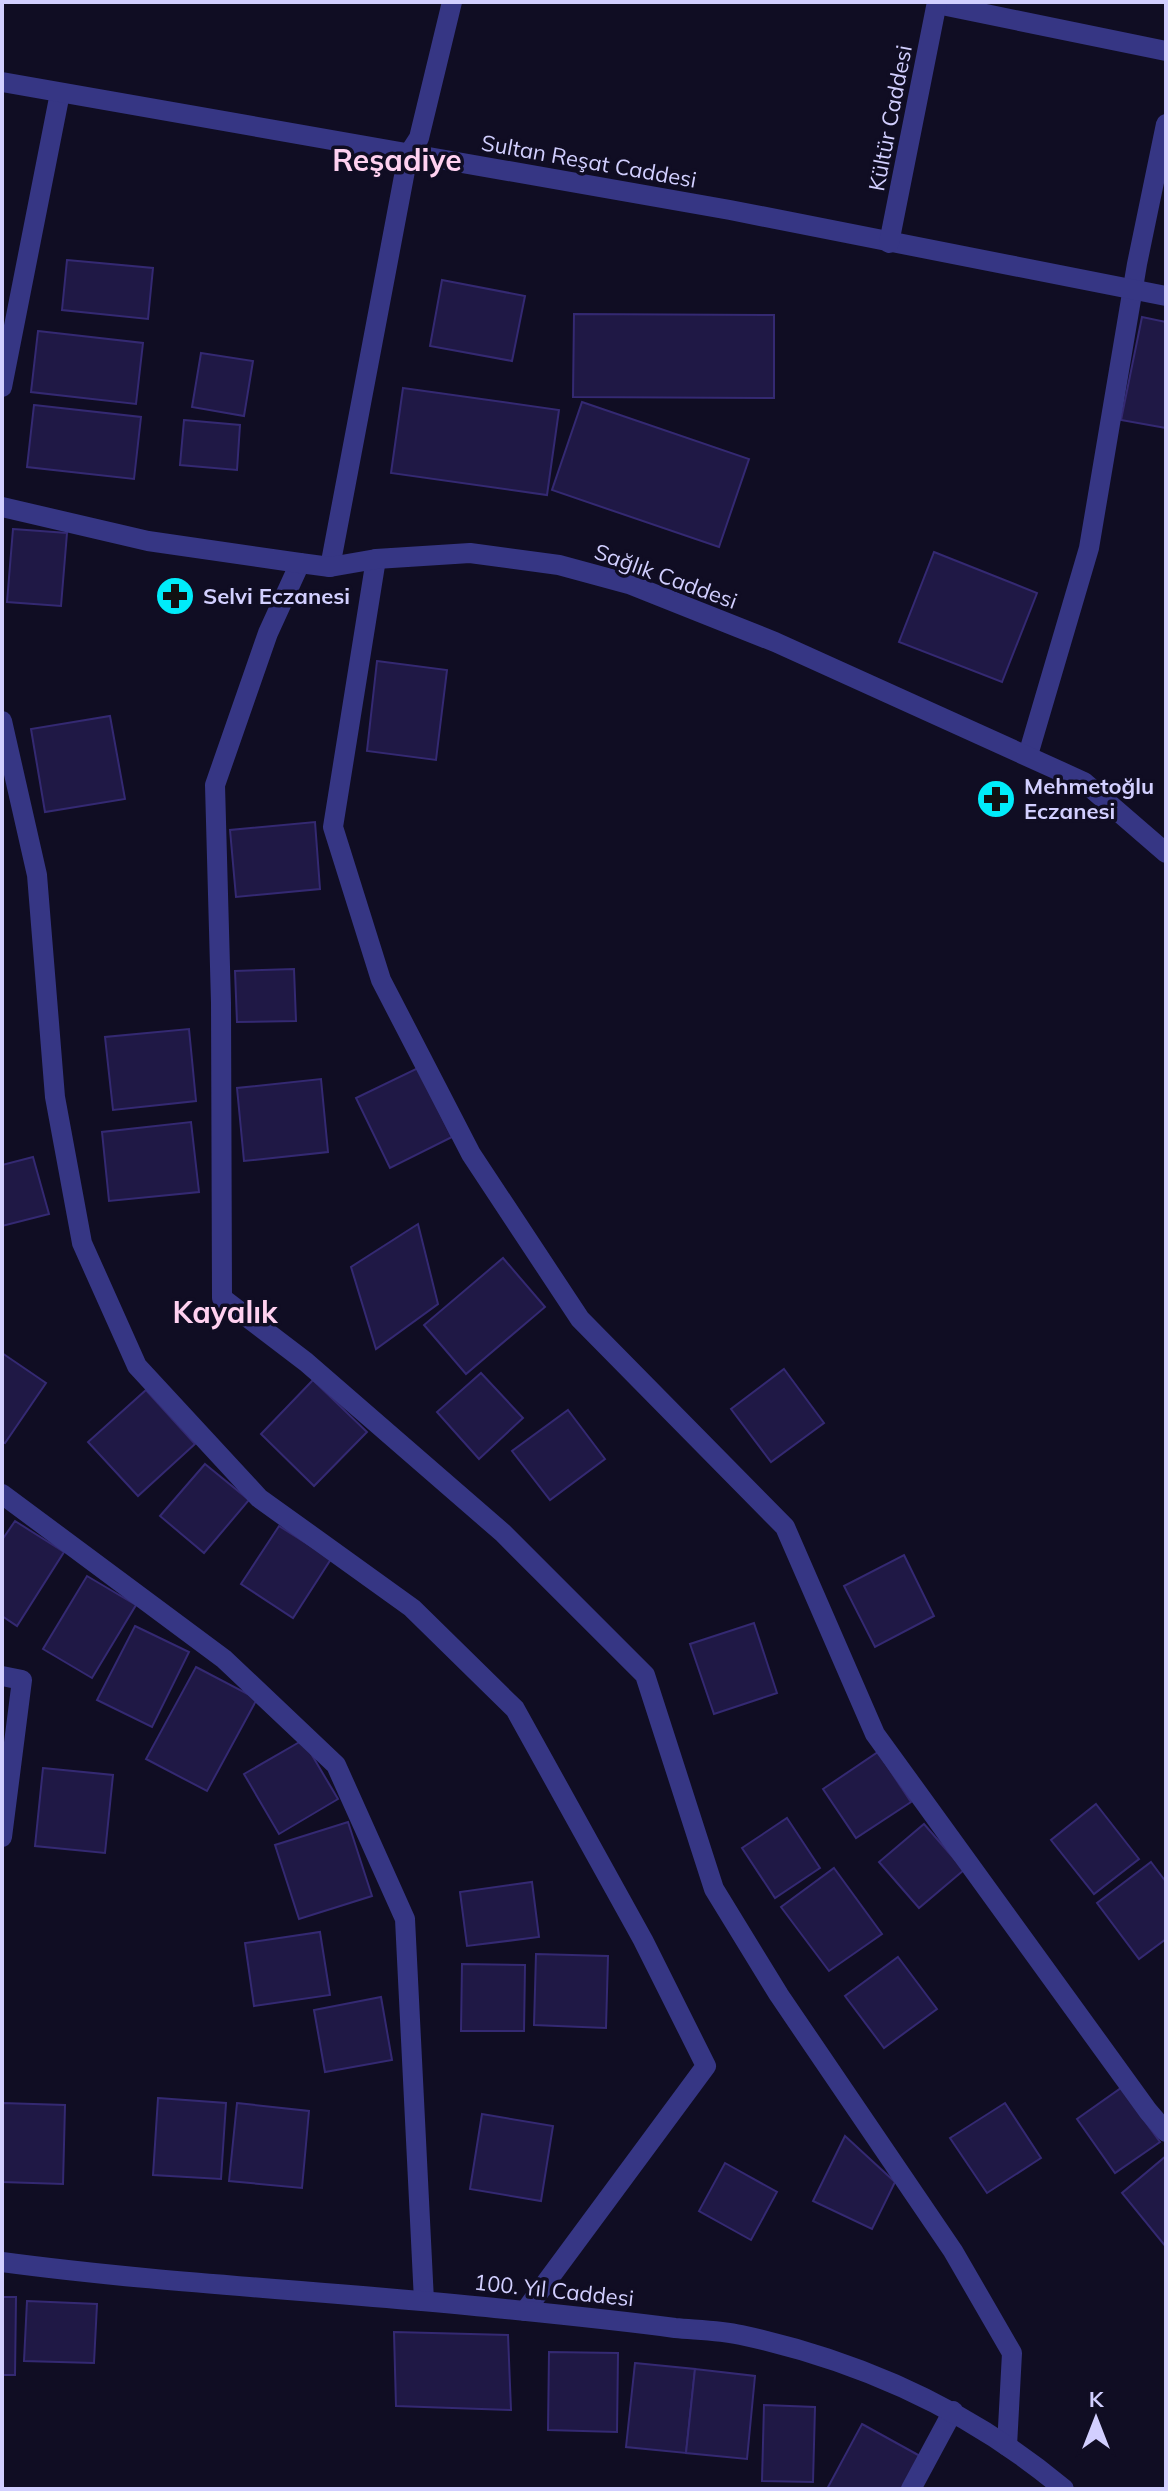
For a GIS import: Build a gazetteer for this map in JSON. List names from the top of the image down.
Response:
{
  "streets": {
    "street": [
      "Kültür Caddesi",
      "Sultan Reşat Caddesi",
      "Sağlık Caddesi",
      "100. Yıl Caddesi"
    ]
  },
  "crossings": [
    ["Kültür Caddesi", "Sultan Reşat Caddesi"]
  ],
  "districts": ["Reşadiye", "Kayalık"],
  "places": {
    "pharmacy": ["Selvi Eczanesi", "Mehmetoğlu Eczanesi"]
  },
  "north": "top"
}
